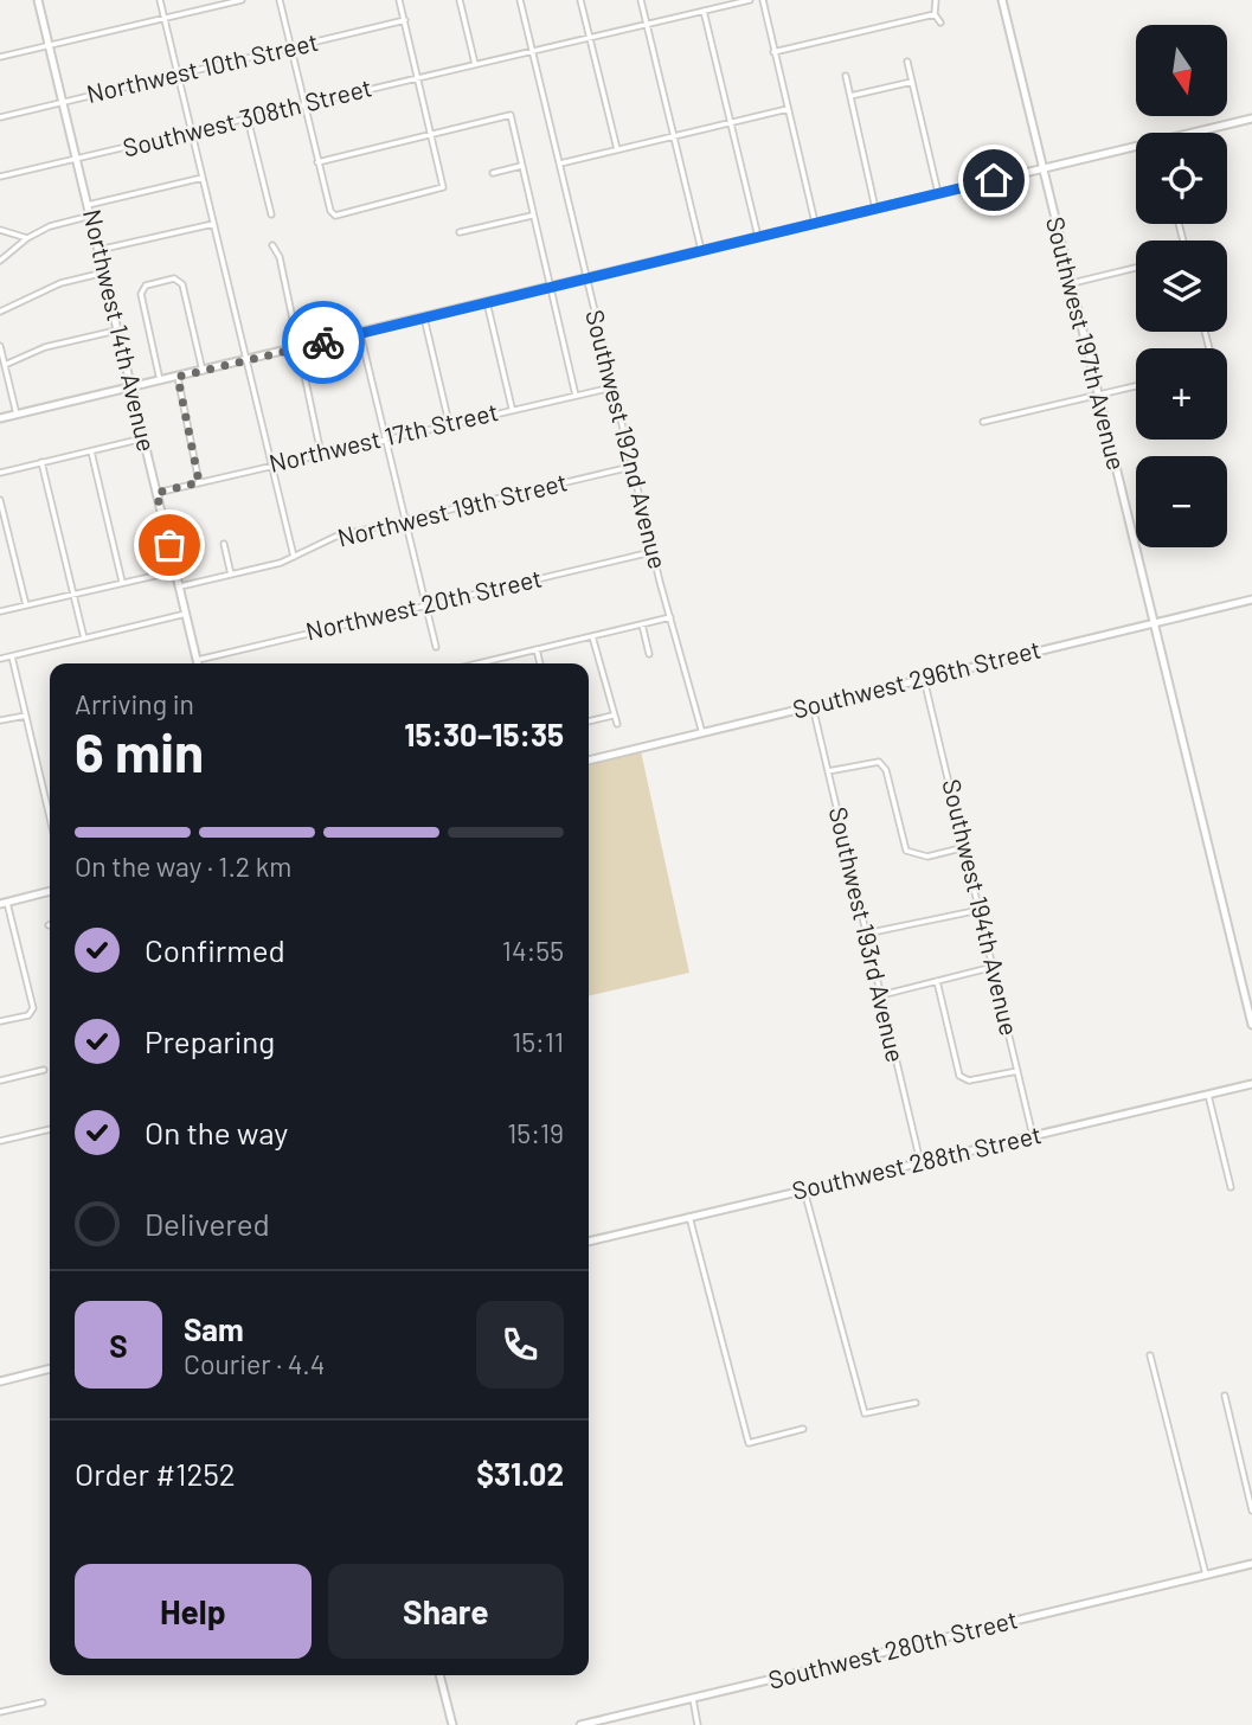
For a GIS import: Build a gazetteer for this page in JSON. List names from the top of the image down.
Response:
{
  "streets": {
    "street": [
      "Northwest 10th Street",
      "Southwest 308th Street",
      "Northwest 14th Avenue",
      "Southwest 197th Avenue",
      "Northwest 17th Street",
      "Southwest 192nd Avenue",
      "Northwest 19th Street",
      "Northwest 20th Street",
      "Southwest 296th Street",
      "Southwest 194th Avenue",
      "Southwest 193rd Avenue",
      "Southwest 288th Street",
      "Southwest 280th Street"
    ]
  },
  "crossings": [
    ["Northwest 10th Street", "Northwest 14th Avenue"],
    ["Southwest 308th Street", "Northwest 14th Avenue"],
    ["Southwest 308th Street", "Southwest 192nd Avenue"],
    ["Northwest 14th Avenue", "Northwest 17th Street"],
    ["Northwest 14th Avenue", "Northwest 19th Street"],
    ["Northwest 14th Avenue", "Northwest 20th Street"],
    ["Southwest 197th Avenue", "Southwest 296th Street"],
    ["Northwest 17th Street", "Southwest 192nd Avenue"],
    ["Southwest 192nd Avenue", "Northwest 19th Street"],
    ["Southwest 192nd Avenue", "Northwest 20th Street"],
    ["Southwest 192nd Avenue", "Southwest 296th Street"],
    ["Southwest 296th Street", "Southwest 194th Avenue"],
    ["Southwest 296th Street", "Southwest 193rd Avenue"],
    ["Southwest 194th Avenue", "Southwest 288th Street"],
    ["Southwest 193rd Avenue", "Southwest 288th Street"]
  ],
  "north": "bottom",
  "page": {
    "map_buttons": ["+", "−"],
    "heading": ["6 min", "Arriving in", "15:30–15:35"],
    "panel": [
      "Sam",
      "Courier · 4.4",
      "Order #1252",
      "$31.02"
    ],
    "bar": "On the way · 1.2 km",
    "list": [
      ["Confirmed", "14:55"],
      ["Preparing", "15:11"],
      ["On the way", "15:19"],
      "Delivered"
    ],
    "round": "S",
    "buttons": ["Help", "Share"]
  }
}
